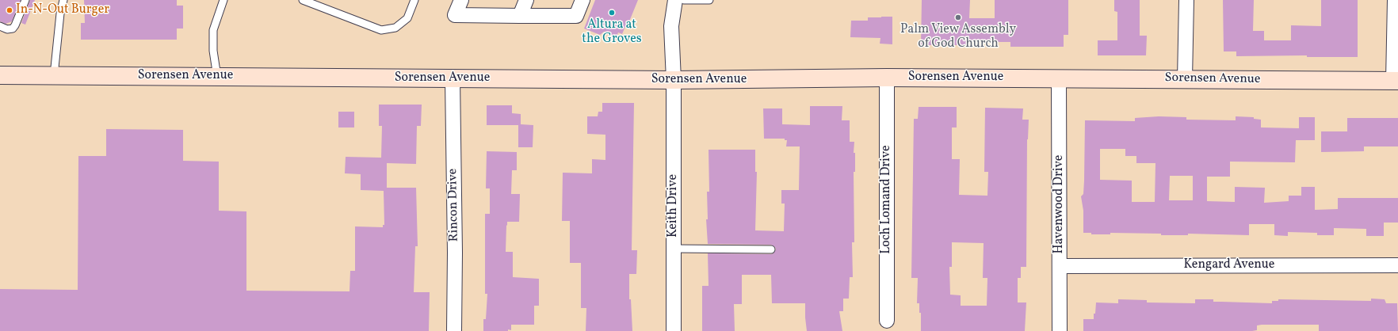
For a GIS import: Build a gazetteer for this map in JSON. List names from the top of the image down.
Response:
{
  "streets": {
    "street": [
      "Sorensen Avenue",
      "Loch Lomand Drive",
      "Havenwood Drive",
      "Rincon Drive",
      "Keith Drive",
      "Kengard Avenue"
    ]
  },
  "crossings": [
    ["Sorensen Avenue", "Loch Lomand Drive"],
    ["Sorensen Avenue", "Havenwood Drive"],
    ["Sorensen Avenue", "Rincon Drive"],
    ["Sorensen Avenue", "Keith Drive"],
    ["Havenwood Drive", "Kengard Avenue"]
  ],
  "places": ["In-N-Out Burger", "Altura at the Groves", "Palm View Assembly of God Church"]
}
